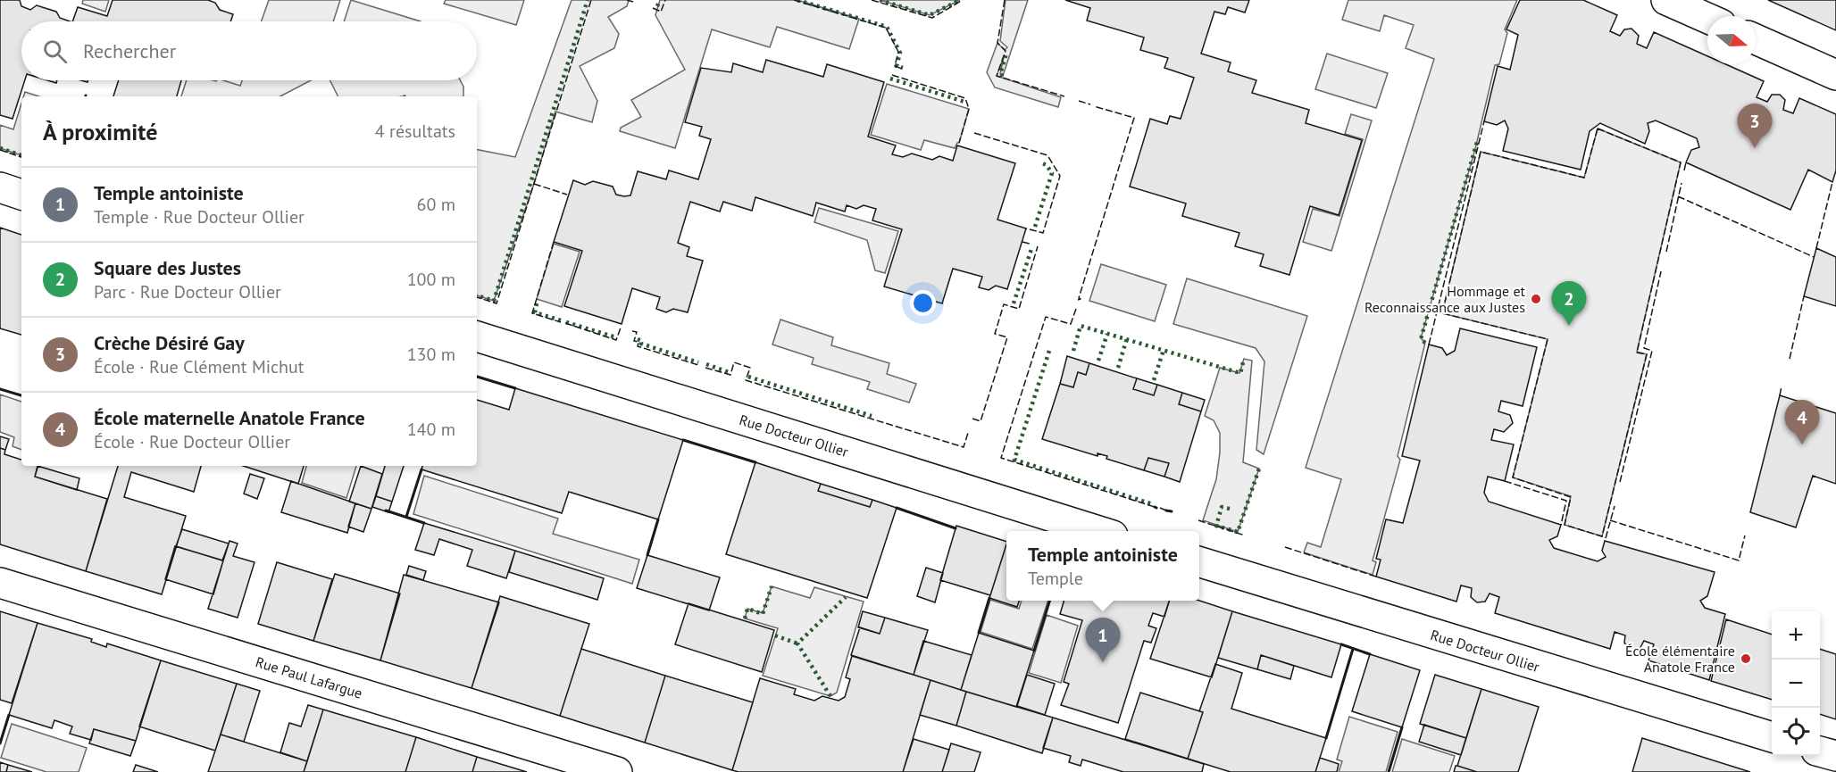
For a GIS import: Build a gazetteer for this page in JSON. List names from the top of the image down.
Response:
{
  "streets": {
    "street": ["Rue Docteur Ollier", "Rue Paul Lafargue"]
  },
  "places": ["Hommage et Reconnaissance aux Justes", "École élémentaire Anatole France"],
  "north": "right",
  "page": {
    "search": "Rechercher",
    "heading": ["À proximité", "4 résultats"],
    "pins": [
      "3",
      "2",
      "4",
      "1"
    ],
    "list": [
      {
        "mark": "1",
        "name": "Temple antoiniste",
        "note": "Temple · Rue Docteur Ollier",
        "value": "60 m"
      },
      {
        "mark": "2",
        "name": "Square des Justes",
        "note": "Parc · Rue Docteur Ollier",
        "value": "100 m"
      },
      {
        "mark": "3",
        "name": "Crèche Désiré Gay",
        "note": "École · Rue Clément Michut",
        "value": "130 m"
      },
      {
        "mark": "4",
        "name": "École maternelle Anatole France",
        "note": "École · Rue Docteur Ollier",
        "value": "140 m"
      }
    ],
    "popup": ["Temple antoiniste", "Temple"],
    "map_buttons": ["+", "−"]
  }
}
